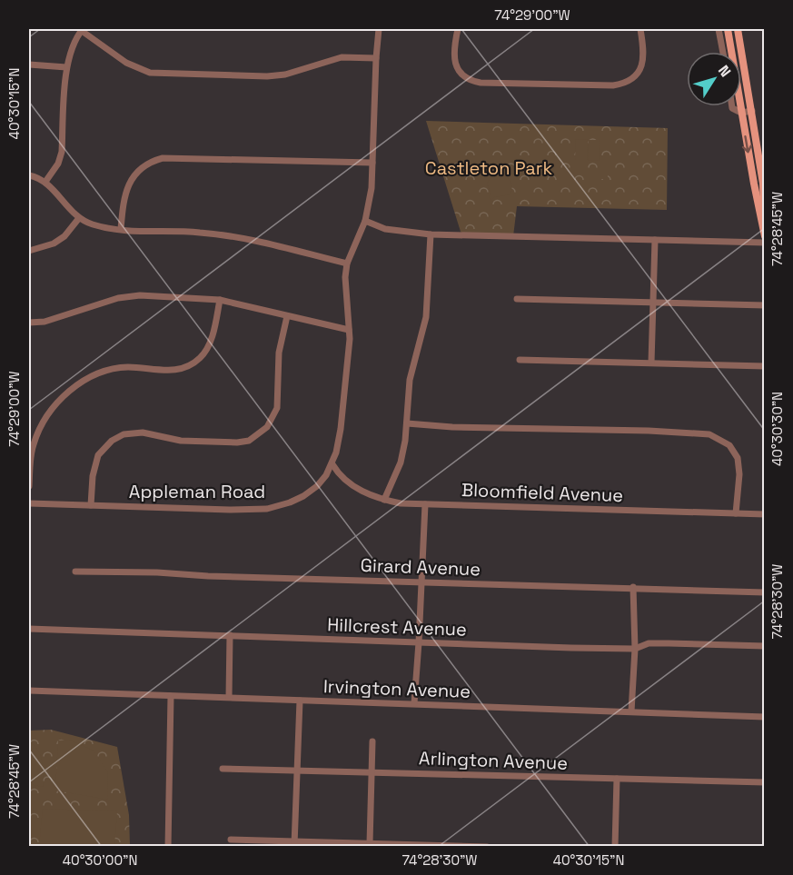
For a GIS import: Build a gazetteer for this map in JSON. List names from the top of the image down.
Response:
{
  "streets": {
    "street": [
      "Appleman Road",
      "Bloomfield Avenue",
      "Girard Avenue",
      "Hillcrest Avenue",
      "Irvington Avenue",
      "Arlington Avenue"
    ]
  },
  "crossings": [
    ["Appleman Road", "Bloomfield Avenue"]
  ],
  "parks": ["Castleton Park"],
  "north": "top right",
  "coordinates": [
    "74°29'00\"W",
    "40°30'15\"N",
    "74°28'45\"W",
    "40°30'30\"N",
    "74°28'30\"W",
    "40°30'00\"N"
  ]
}
